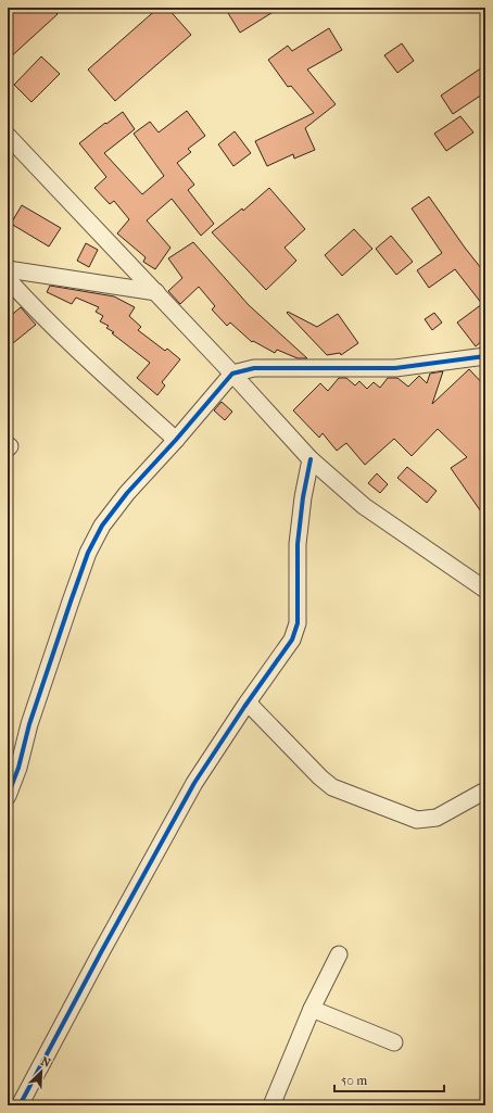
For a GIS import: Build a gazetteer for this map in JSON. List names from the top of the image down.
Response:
{
  "scale_bar": "50 m",
  "north": "top right"
}
